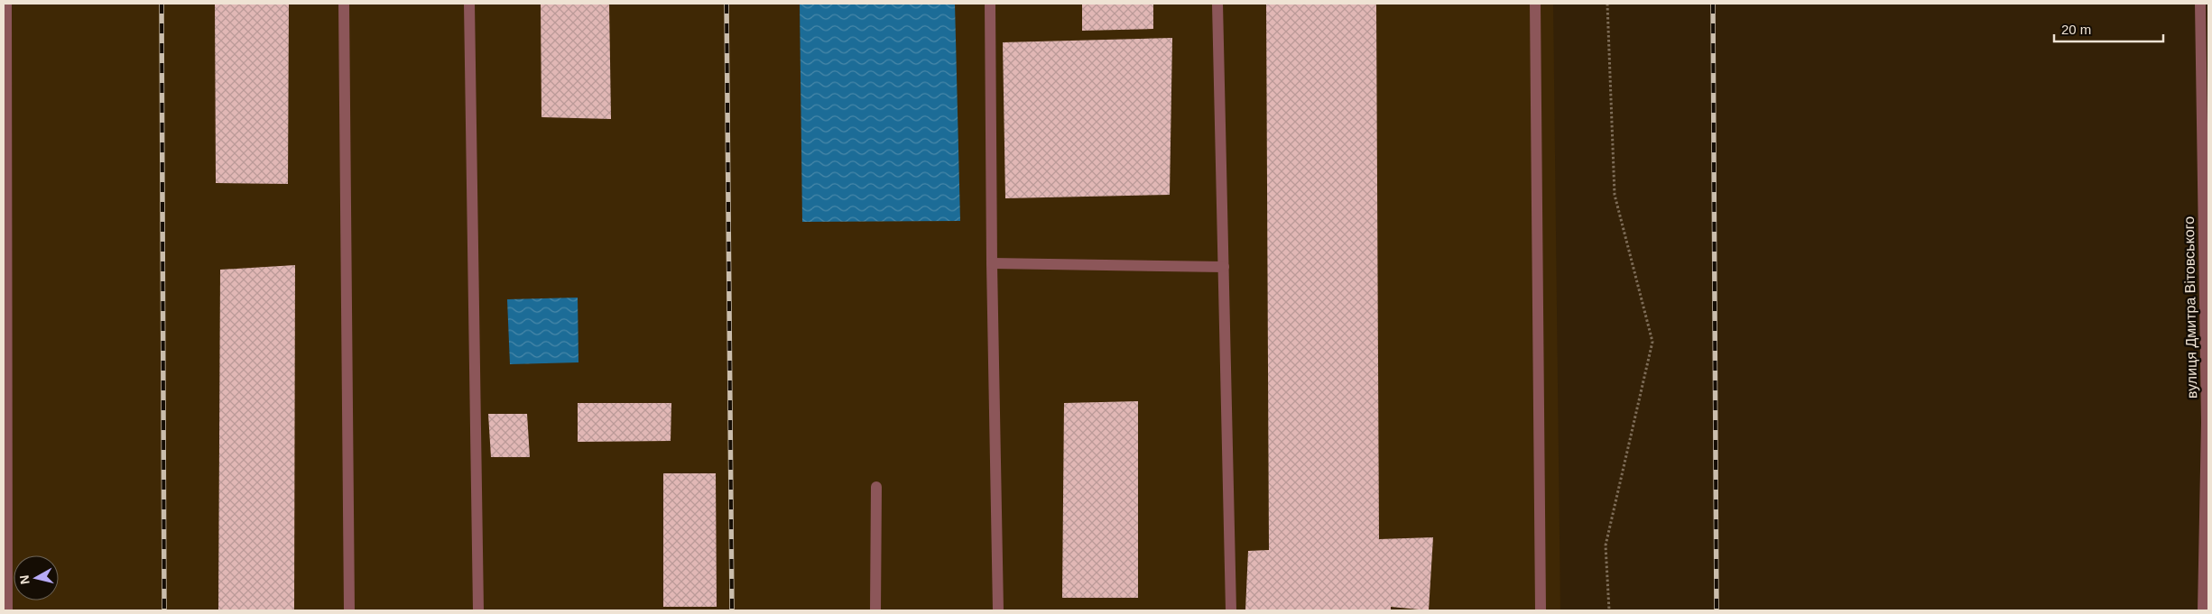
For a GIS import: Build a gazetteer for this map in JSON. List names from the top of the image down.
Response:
{
  "streets": {
    "street": ["вулиця Дмитра Вітовського"]
  },
  "scale_bar": "20 m",
  "north": "left"
}
